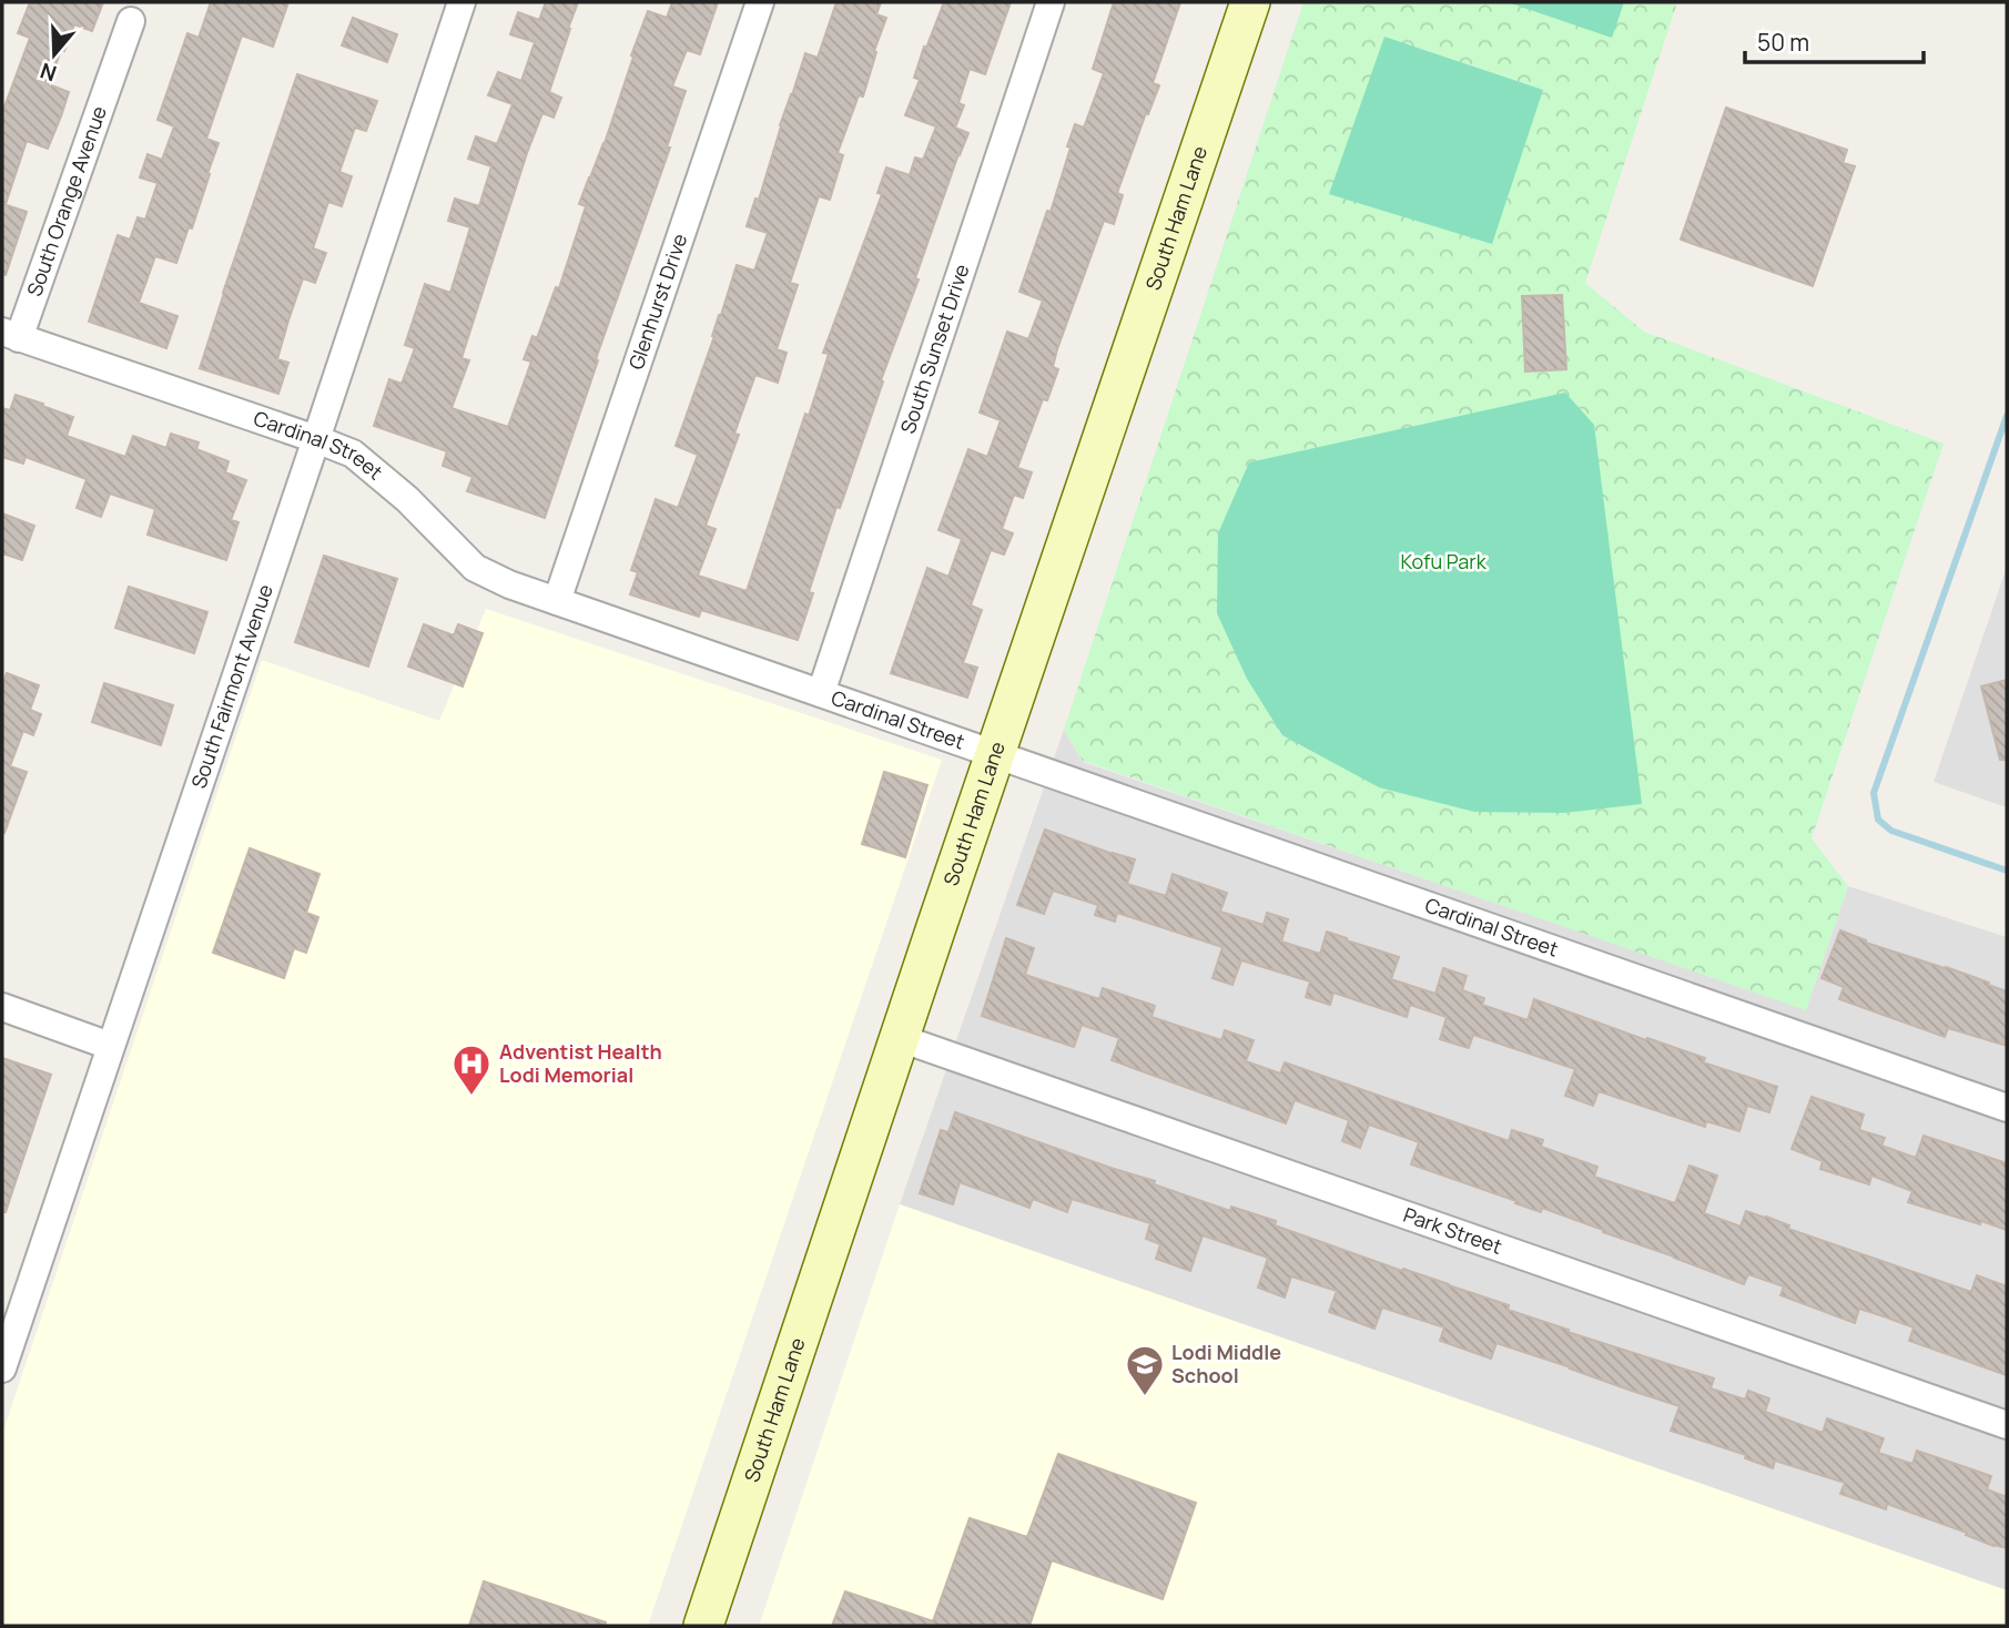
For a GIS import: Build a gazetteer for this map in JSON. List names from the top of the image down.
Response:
{
  "streets": {
    "main road": ["South Ham Lane"],
    "street": [
      "South Orange Avenue",
      "Glenhurst Drive",
      "South Sunset Drive",
      "Cardinal Street",
      "South Fairmont Avenue",
      "Park Street"
    ]
  },
  "crossings": [
    ["South Orange Avenue", "Cardinal Street"],
    ["South Ham Lane", "Cardinal Street"],
    ["South Ham Lane", "Park Street"],
    ["Glenhurst Drive", "Cardinal Street"],
    ["South Sunset Drive", "Cardinal Street"],
    ["Cardinal Street", "South Fairmont Avenue"]
  ],
  "parks": ["Kofu Park"],
  "places": {
    "hospital": ["Adventist Health Lodi Memorial"],
    "school or university": ["Lodi Middle School"]
  },
  "scale_bar": "50 m",
  "north": "bottom"
}
